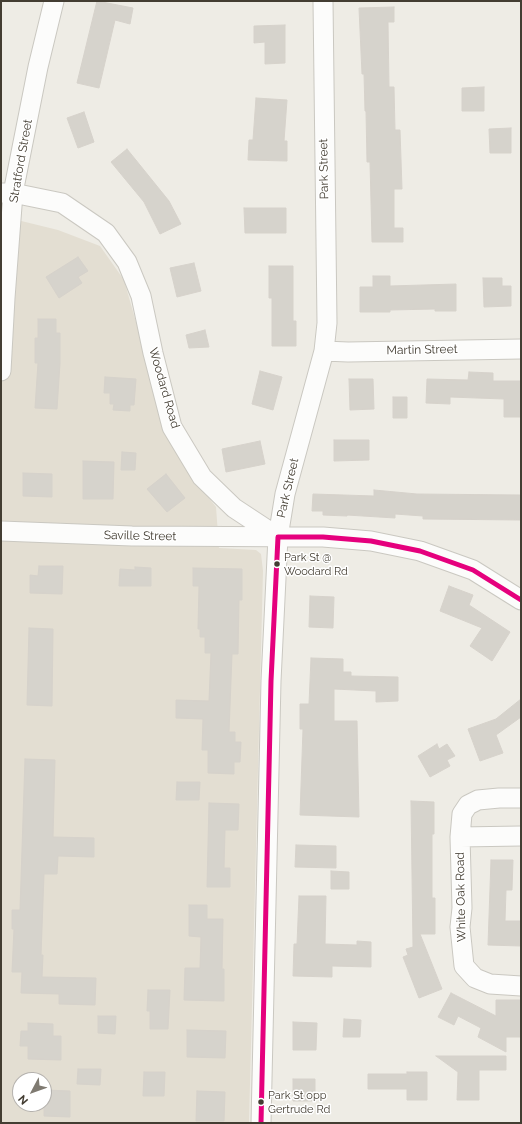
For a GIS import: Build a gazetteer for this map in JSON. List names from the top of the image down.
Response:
{
  "streets": {
    "street": [
      "Stratford Street",
      "Park Street",
      "Martin Street",
      "Woodard Road",
      "Saville Street",
      "White Oak Road"
    ]
  },
  "crossings": [
    ["Stratford Street", "Woodard Road"],
    ["Park Street", "Martin Street"],
    ["Park Street", "Woodard Road"],
    ["Park Street", "Saville Street"],
    ["Woodard Road", "Saville Street"]
  ],
  "places": ["Park St @ Woodard Rd", "Park St opp Gertrude Rd"],
  "north": "bottom left"
}
